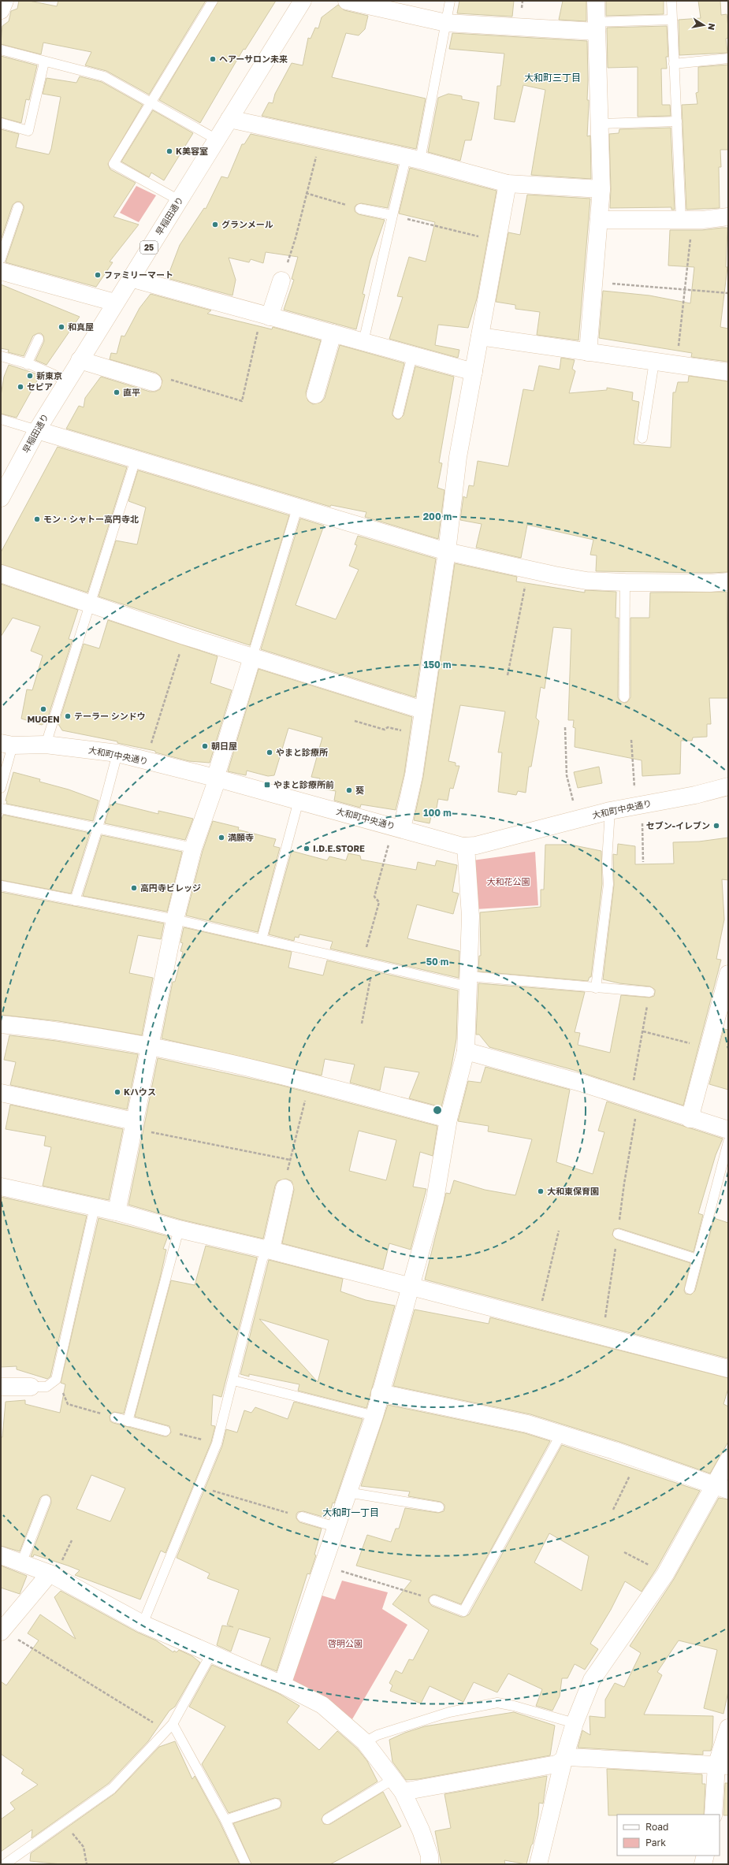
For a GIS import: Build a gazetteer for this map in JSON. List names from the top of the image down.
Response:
{
  "streets": {
    "street": ["早稲田通り", "25", "大和町中央通り"]
  },
  "districts": ["大和町三丁目", "大和町一丁目"],
  "parks": ["大和花公園", "啓明公園"],
  "places": {
    "other": [
      "ヘアーサロン未来",
      "K美容室",
      "グランメール",
      "ファミリーマート",
      "和真屋",
      "新東京",
      "セピア",
      "直平",
      "モン・シャトー高円寺北",
      "MUGEN",
      "テーラー シンドウ",
      "朝日屋",
      "やまと診療所",
      "葵",
      "セブン-イレブン",
      "満願寺",
      "I.D.E.STORE",
      "高円寺ビレッジ",
      "Kハウス",
      "大和東保育園"
    ],
    "transit": ["やまと診療所前"]
  },
  "legend": ["Road", "Park"],
  "north": "right",
  "rings": [
    "200 m",
    "150 m",
    "100 m",
    "50 m"
  ]
}
